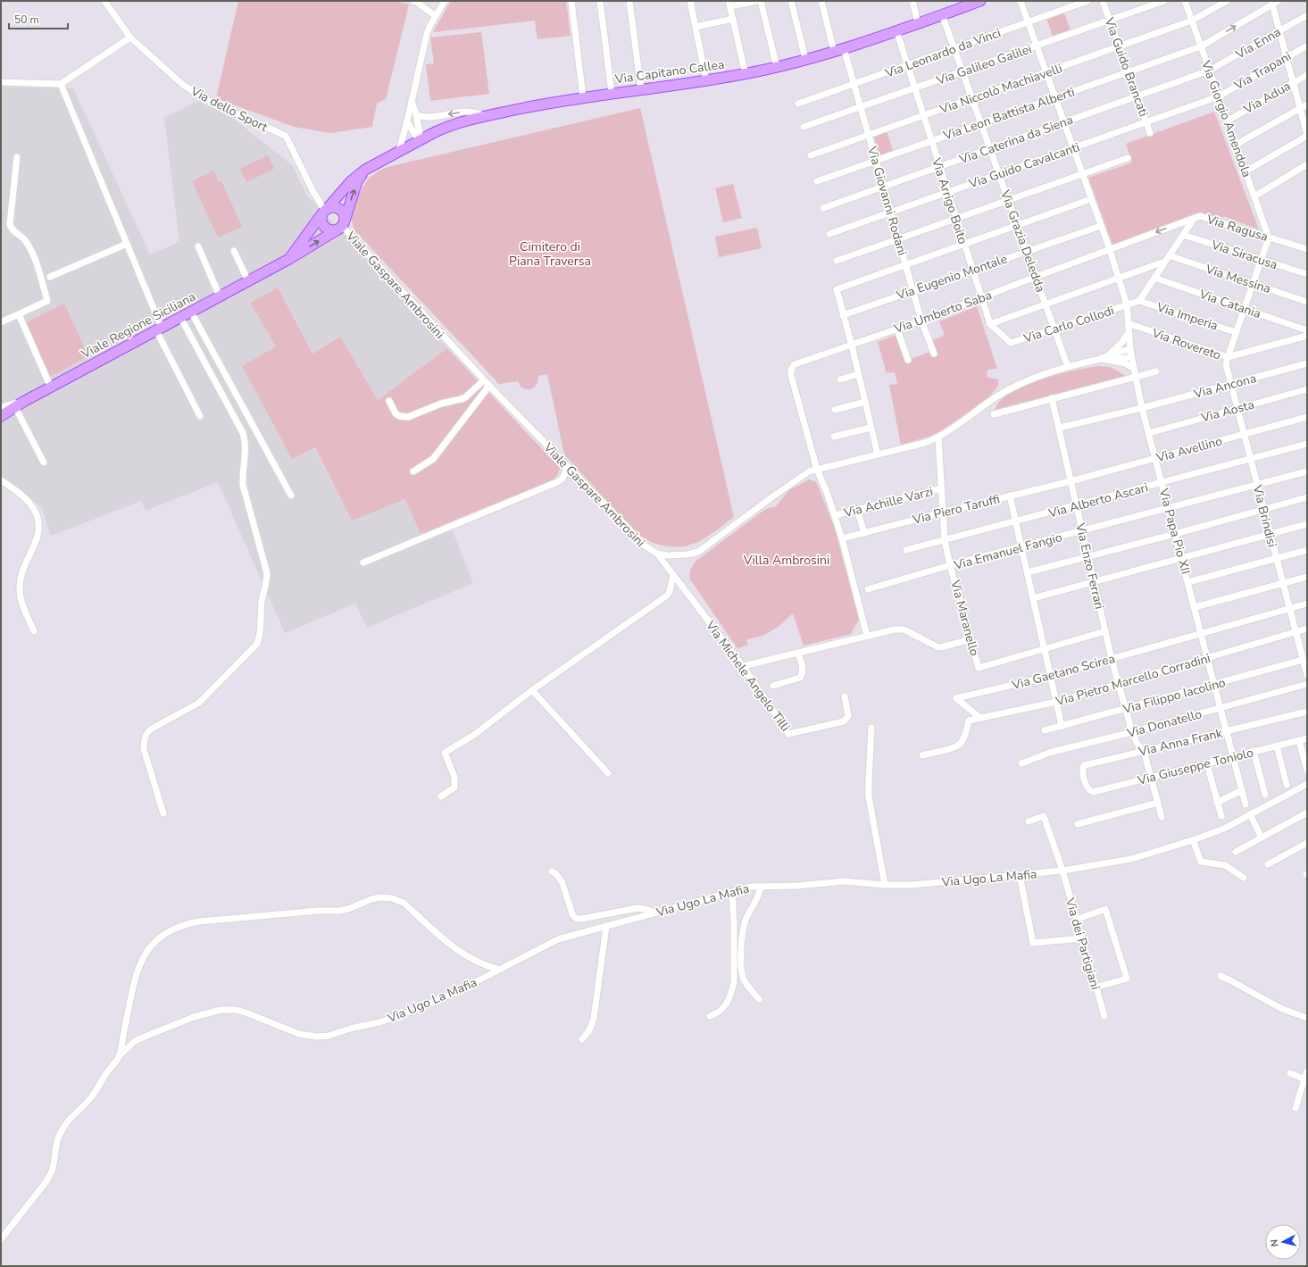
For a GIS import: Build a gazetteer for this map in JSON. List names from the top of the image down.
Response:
{
  "streets": {
    "main road": ["Via Capitano Callea", "Viale Regione Siciliana"],
    "street": [
      "Via Enna",
      "Via Leonardo da Vinci",
      "Via Galileo Galilei",
      "Via Guido Brancati",
      "Via Trapani",
      "Via Niccolò Machiavelli",
      "Via Adua",
      "Via dello Sport",
      "Via Leon Battista Alberti",
      "Via Giorgio Amendola",
      "Via Caterina da Siena",
      "Via Guido Cavalcanti",
      "Via Giovanni Rodani",
      "Via Arrigo Boito",
      "Via Ragusa",
      "Via Grazia Deledda",
      "Via Siracusa",
      "Via Eugenio Montale",
      "Via Messina",
      "Viale Gaspare Ambrosini",
      "Via Catania",
      "Via Umberto Saba",
      "Via Imperia",
      "Via Carlo Collodi",
      "Via Rovereto",
      "Via Ancona",
      "Via Aosta",
      "Via Avellino",
      "Via Alberto Ascari",
      "Via Achille Varzi",
      "Via Piero Taruffi",
      "Via Brindisi",
      "Via Papa Pio XII",
      "Via Emanuel Fangio",
      "Via Enzo Ferrari",
      "Via Maranello",
      "Via Gaetano Scirea",
      "Via Michele Angelo Tilli",
      "Via Pietro Marcello Corradini",
      "Via Filippo Iacolino",
      "Via Donatello",
      "Via Anna Frank",
      "Via Giuseppe Toniolo",
      "Via Ugo La Mafia",
      "Via dei Partigiani"
    ]
  },
  "crossings": [
    ["Via Enna", "Via Giorgio Amendola"],
    ["Via Enna", "Via Caterina da Siena"],
    ["Via Leonardo da Vinci", "Via Giovanni Rodani"],
    ["Via Leonardo da Vinci", "Via Arrigo Boito"],
    ["Via Leonardo da Vinci", "Via Grazia Deledda"],
    ["Via Leonardo da Vinci", "Via Papa Pio XII"],
    ["Via Galileo Galilei", "Via Guido Brancati"],
    ["Via Galileo Galilei", "Via Giovanni Rodani"],
    ["Via Galileo Galilei", "Via Arrigo Boito"],
    ["Via Galileo Galilei", "Via Grazia Deledda"],
    ["Via Galileo Galilei", "Via Papa Pio XII"],
    ["Via Guido Brancati", "Via Niccolò Machiavelli"],
    ["Via Guido Brancati", "Via Leon Battista Alberti"],
    ["Via Guido Brancati", "Via Caterina da Siena"],
    ["Via Guido Brancati", "Via Guido Cavalcanti"],
    ["Via Trapani", "Via Giorgio Amendola"],
    ["Via Trapani", "Via Guido Cavalcanti"],
    ["Via Capitano Callea", "Via dello Sport"],
    ["Via Capitano Callea", "Via Giovanni Rodani"],
    ["Via Capitano Callea", "Via Arrigo Boito"],
    ["Via Capitano Callea", "Via Grazia Deledda"],
    ["Via Capitano Callea", "Viale Gaspare Ambrosini"],
    ["Via Capitano Callea", "Viale Regione Siciliana"],
    ["Via Niccolò Machiavelli", "Via Giorgio Amendola"],
    ["Via Niccolò Machiavelli", "Via Giovanni Rodani"],
    ["Via Niccolò Machiavelli", "Via Arrigo Boito"],
    ["Via Niccolò Machiavelli", "Via Grazia Deledda"],
    ["Via Niccolò Machiavelli", "Via Papa Pio XII"],
    ["Via Adua", "Via Giorgio Amendola"],
    ["Via dello Sport", "Viale Gaspare Ambrosini"],
    ["Via dello Sport", "Viale Regione Siciliana"],
    ["Via Leon Battista Alberti", "Via Giorgio Amendola"],
    ["Via Leon Battista Alberti", "Via Giovanni Rodani"],
    ["Via Leon Battista Alberti", "Via Arrigo Boito"],
    ["Via Leon Battista Alberti", "Via Grazia Deledda"],
    ["Via Leon Battista Alberti", "Via Papa Pio XII"],
    ["Via Giorgio Amendola", "Via Caterina da Siena"],
    ["Via Giorgio Amendola", "Via Guido Cavalcanti"],
    ["Via Giorgio Amendola", "Via Ragusa"],
    ["Via Caterina da Siena", "Via Giovanni Rodani"],
    ["Via Caterina da Siena", "Via Arrigo Boito"],
    ["Via Caterina da Siena", "Via Grazia Deledda"],
    ["Via Caterina da Siena", "Via Papa Pio XII"],
    ["Via Guido Cavalcanti", "Via Giovanni Rodani"],
    ["Via Guido Cavalcanti", "Via Arrigo Boito"],
    ["Via Guido Cavalcanti", "Via Grazia Deledda"],
    ["Via Guido Cavalcanti", "Via Papa Pio XII"],
    ["Via Giovanni Rodani", "Via Eugenio Montale"],
    ["Via Giovanni Rodani", "Via Umberto Saba"],
    ["Via Arrigo Boito", "Via Eugenio Montale"],
    ["Via Arrigo Boito", "Via Umberto Saba"],
    ["Via Arrigo Boito", "Via Carlo Collodi"],
    ["Via Ragusa", "Via Siracusa"],
    ["Via Ragusa", "Via Messina"],
    ["Via Ragusa", "Via Catania"],
    ["Via Ragusa", "Via Umberto Saba"],
    ["Via Ragusa", "Via Imperia"],
    ["Via Grazia Deledda", "Via Eugenio Montale"],
    ["Via Grazia Deledda", "Viale Gaspare Ambrosini"],
    ["Via Grazia Deledda", "Via Umberto Saba"],
    ["Via Grazia Deledda", "Via Carlo Collodi"],
    ["Via Eugenio Montale", "Via Papa Pio XII"],
    ["Viale Gaspare Ambrosini", "Via Umberto Saba"],
    ["Viale Gaspare Ambrosini", "Viale Regione Siciliana"],
    ["Viale Gaspare Ambrosini", "Via Papa Pio XII"],
    ["Viale Gaspare Ambrosini", "Via Maranello"],
    ["Viale Gaspare Ambrosini", "Via Michele Angelo Tilli"],
    ["Via Umberto Saba", "Via Papa Pio XII"],
    ["Via Carlo Collodi", "Via Papa Pio XII"],
    ["Via Rovereto", "Via Brindisi"],
    ["Via Rovereto", "Via Papa Pio XII"],
    ["Via Ancona", "Via Brindisi"],
    ["Via Ancona", "Via Papa Pio XII"],
    ["Via Ancona", "Via Enzo Ferrari"],
    ["Via Aosta", "Via Brindisi"],
    ["Via Aosta", "Via Papa Pio XII"],
    ["Via Avellino", "Via Piero Taruffi"],
    ["Via Avellino", "Via Brindisi"],
    ["Via Avellino", "Via Papa Pio XII"],
    ["Via Avellino", "Via Enzo Ferrari"],
    ["Via Alberto Ascari", "Via Brindisi"],
    ["Via Alberto Ascari", "Via Papa Pio XII"],
    ["Via Alberto Ascari", "Via Enzo Ferrari"],
    ["Via Alberto Ascari", "Via Maranello"],
    ["Via Achille Varzi", "Via Maranello"],
    ["Via Piero Taruffi", "Via Enzo Ferrari"],
    ["Via Piero Taruffi", "Via Maranello"],
    ["Via Brindisi", "Via Emanuel Fangio"],
    ["Via Brindisi", "Via Gaetano Scirea"],
    ["Via Brindisi", "Via Pietro Marcello Corradini"],
    ["Via Brindisi", "Via Filippo Iacolino"],
    ["Via Papa Pio XII", "Via Emanuel Fangio"],
    ["Via Papa Pio XII", "Via Gaetano Scirea"],
    ["Via Papa Pio XII", "Via Pietro Marcello Corradini"],
    ["Via Papa Pio XII", "Via Filippo Iacolino"],
    ["Via Papa Pio XII", "Via Donatello"],
    ["Via Papa Pio XII", "Via Anna Frank"],
    ["Via Papa Pio XII", "Via Giuseppe Toniolo"],
    ["Via Emanuel Fangio", "Via Enzo Ferrari"],
    ["Via Emanuel Fangio", "Via Maranello"],
    ["Via Enzo Ferrari", "Via Maranello"],
    ["Via Enzo Ferrari", "Via Gaetano Scirea"],
    ["Via Enzo Ferrari", "Via Pietro Marcello Corradini"],
    ["Via Enzo Ferrari", "Via Filippo Iacolino"],
    ["Via Enzo Ferrari", "Via Donatello"],
    ["Via Enzo Ferrari", "Via Anna Frank"],
    ["Via Enzo Ferrari", "Via Giuseppe Toniolo"],
    ["Via Gaetano Scirea", "Via Pietro Marcello Corradini"],
    ["Via Anna Frank", "Via Giuseppe Toniolo"],
    ["Via Ugo La Mafia", "Via dei Partigiani"]
  ],
  "parks": ["Cimitero di Piana Traversa", "Villa Ambrosini"],
  "scale_bar": "50 m",
  "north": "left"
}
